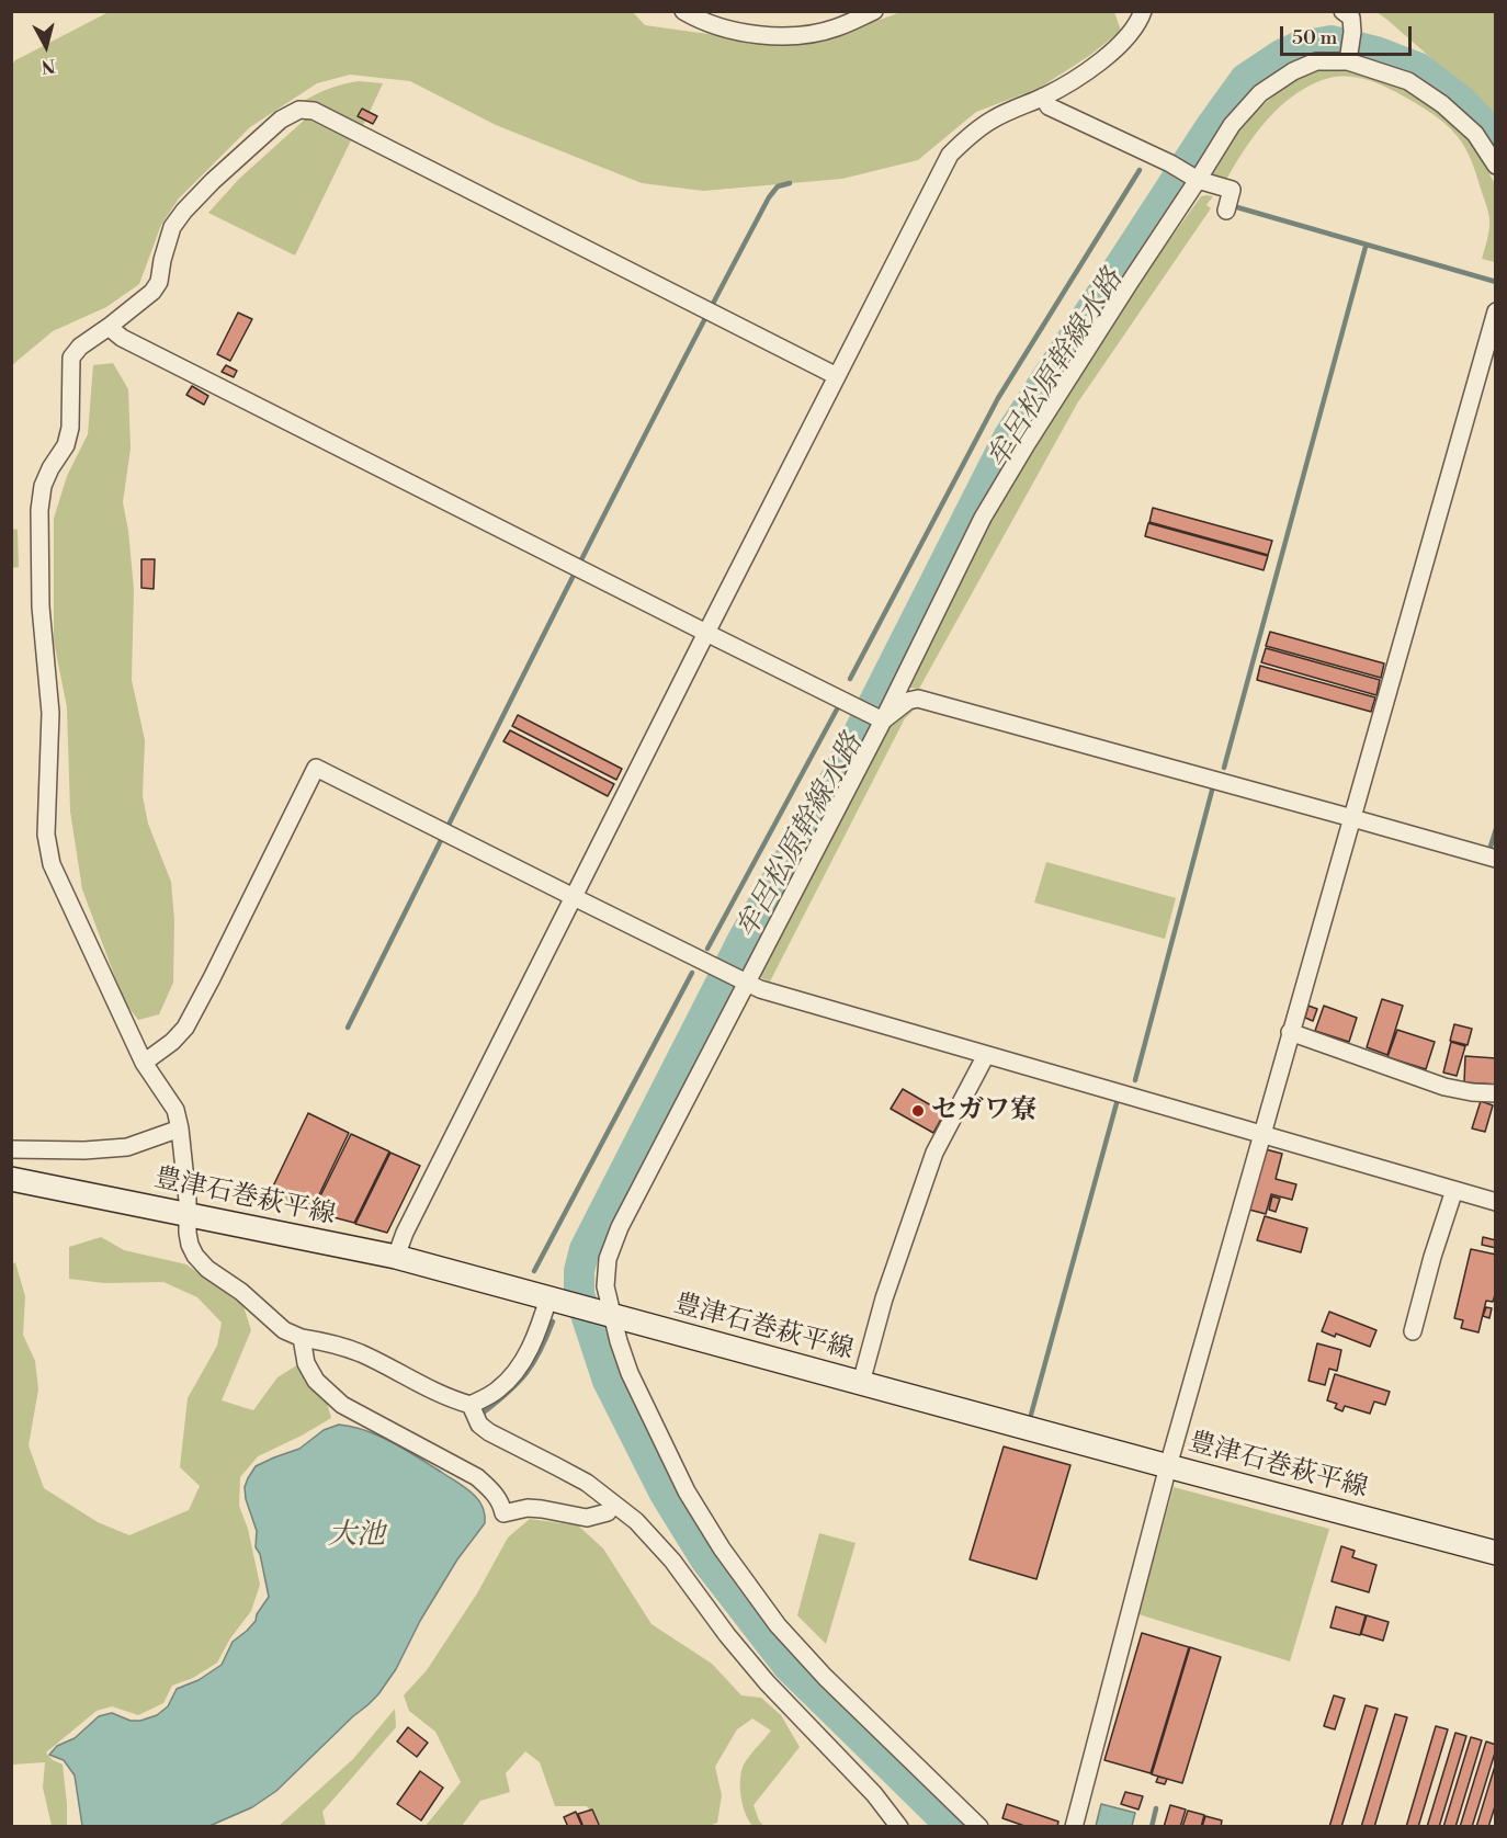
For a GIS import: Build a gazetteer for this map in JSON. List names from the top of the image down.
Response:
{
  "streets": {
    "main road": ["豊津石巻萩平線"]
  },
  "water": ["牟呂松原幹線水路", "大池"],
  "places": ["セガワ寮"],
  "scale_bar": "50 m",
  "north": "bottom"
}
